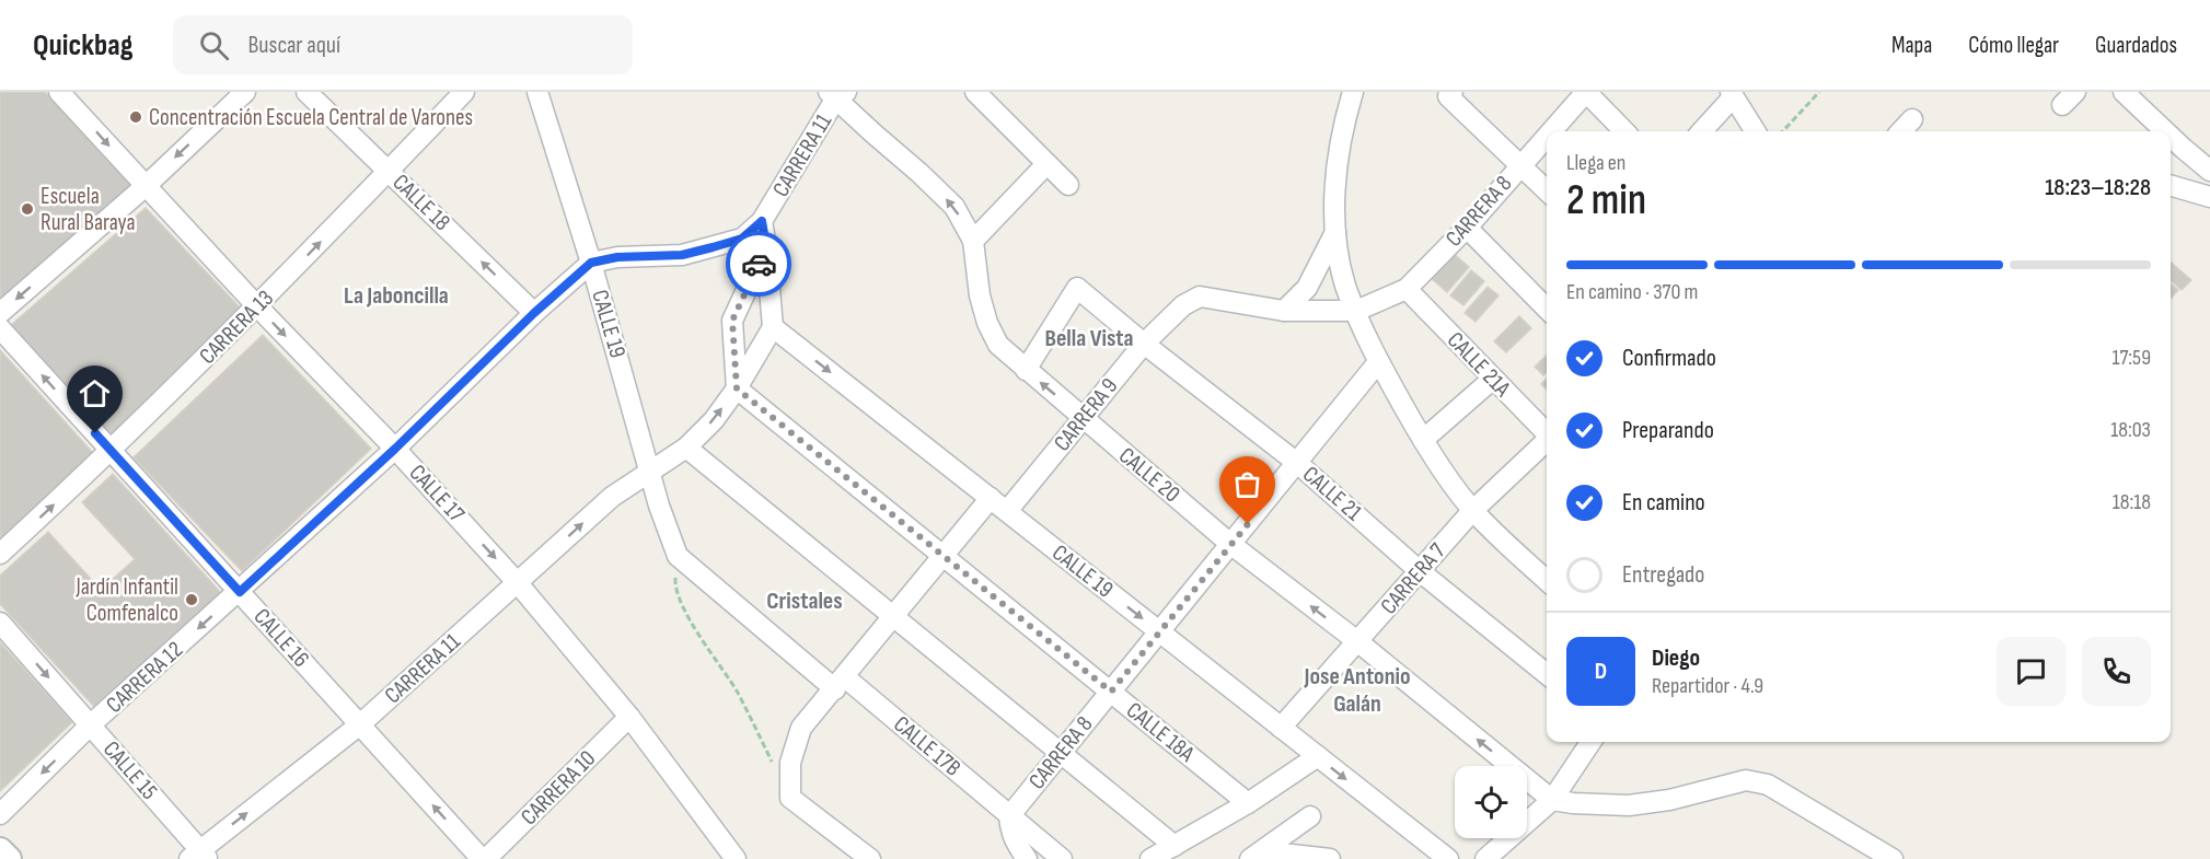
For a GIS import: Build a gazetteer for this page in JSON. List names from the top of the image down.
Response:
{
  "streets": {
    "street": [
      "CARRERA 11",
      "CALLE 18",
      "CARRERA 8",
      "CALLE 19",
      "CARRERA 13",
      "CALLE 21A",
      "CARRERA 9",
      "CALLE 20",
      "CALLE 17",
      "CALLE 21",
      "CARRERA 7",
      "CALLE 16",
      "CARRERA 12",
      "CALLE 18A",
      "CALLE 17B",
      "CALLE 15",
      "CARRERA 10"
    ]
  },
  "crossings": [
    ["CARRERA 11", "CALLE 19"],
    ["CARRERA 11", "CALLE 20"],
    ["CARRERA 11", "CALLE 17"],
    ["CARRERA 11", "CALLE 16"],
    ["CARRERA 11", "CALLE 18A"],
    ["CARRERA 11", "CALLE 15"],
    ["CALLE 18", "CARRERA 13"],
    ["CALLE 18", "CARRERA 12"],
    ["CARRERA 8", "CALLE 19"],
    ["CARRERA 8", "CALLE 21A"],
    ["CARRERA 8", "CARRERA 9"],
    ["CARRERA 8", "CALLE 20"],
    ["CARRERA 8", "CALLE 21"],
    ["CARRERA 8", "CALLE 18A"],
    ["CARRERA 8", "CALLE 17B"],
    ["CALLE 19", "CARRERA 9"],
    ["CALLE 19", "CARRERA 7"],
    ["CALLE 19", "CARRERA 12"],
    ["CALLE 19", "CALLE 17B"],
    ["CARRERA 13", "CALLE 17"],
    ["CARRERA 13", "CALLE 16"],
    ["CARRERA 9", "CALLE 20"],
    ["CARRERA 9", "CALLE 21"],
    ["CALLE 20", "CALLE 21"],
    ["CALLE 20", "CARRERA 7"],
    ["CALLE 17", "CARRERA 12"],
    ["CALLE 17", "CARRERA 10"],
    ["CALLE 21", "CARRERA 7"],
    ["CALLE 16", "CARRERA 12"],
    ["CALLE 16", "CARRERA 10"],
    ["CARRERA 12", "CALLE 15"]
  ],
  "one_way": [
    "CARRERA 11",
    "CALLE 18",
    "CALLE 17",
    "CALLE 16",
    "CARRERA 12",
    "CALLE 15"
  ],
  "districts": [
    "La Jaboncilla",
    "Bella Vista",
    "Cristales",
    "Jose Antonio Galán"
  ],
  "places": ["Concentración Escuela Central de Varones", "Escuela Rural Baraya", "Jardín Infantil Comfenalco"],
  "page": {
    "header": "Quickbag",
    "search": "Buscar aquí",
    "nav": ["Mapa", "Cómo llegar", "Guardados"],
    "heading": ["2 min", "Llega en", "18:23–18:28"],
    "panel": ["Diego", "Repartidor · 4.9"],
    "bar": "En camino · 370 m",
    "list": [
      ["Confirmado", "17:59"],
      ["Preparando", "18:03"],
      ["En camino", "18:18"],
      "Entregado"
    ],
    "round": "D"
  }
}
